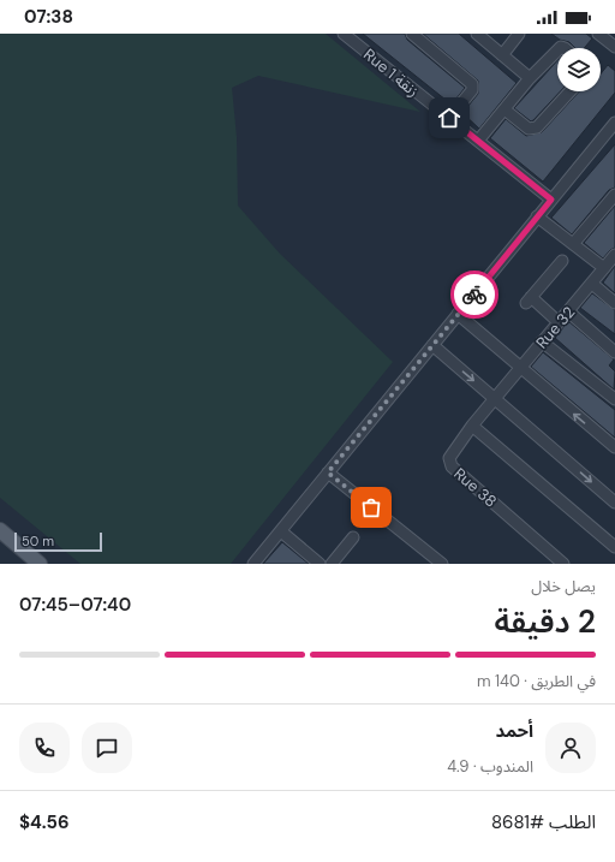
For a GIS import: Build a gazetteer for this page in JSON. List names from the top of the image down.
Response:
{
  "streets": {
    "street": ["Rue 1 زنقة", "Rue 32", "Rue 38"]
  },
  "crossings": [
    ["Rue 32", "Rue 38"]
  ],
  "scale_bar": "50 m",
  "page": {
    "status": "07:38",
    "scale": "50 m",
    "heading": ["2 دقيقة", "يصل خلال", "07:40–07:45"],
    "panel": [
      "أحمد",
      "المندوب · 4.9",
      "الطلب #8681",
      "$4.56"
    ],
    "bar": "في الطريق · 140 m"
  }
}
